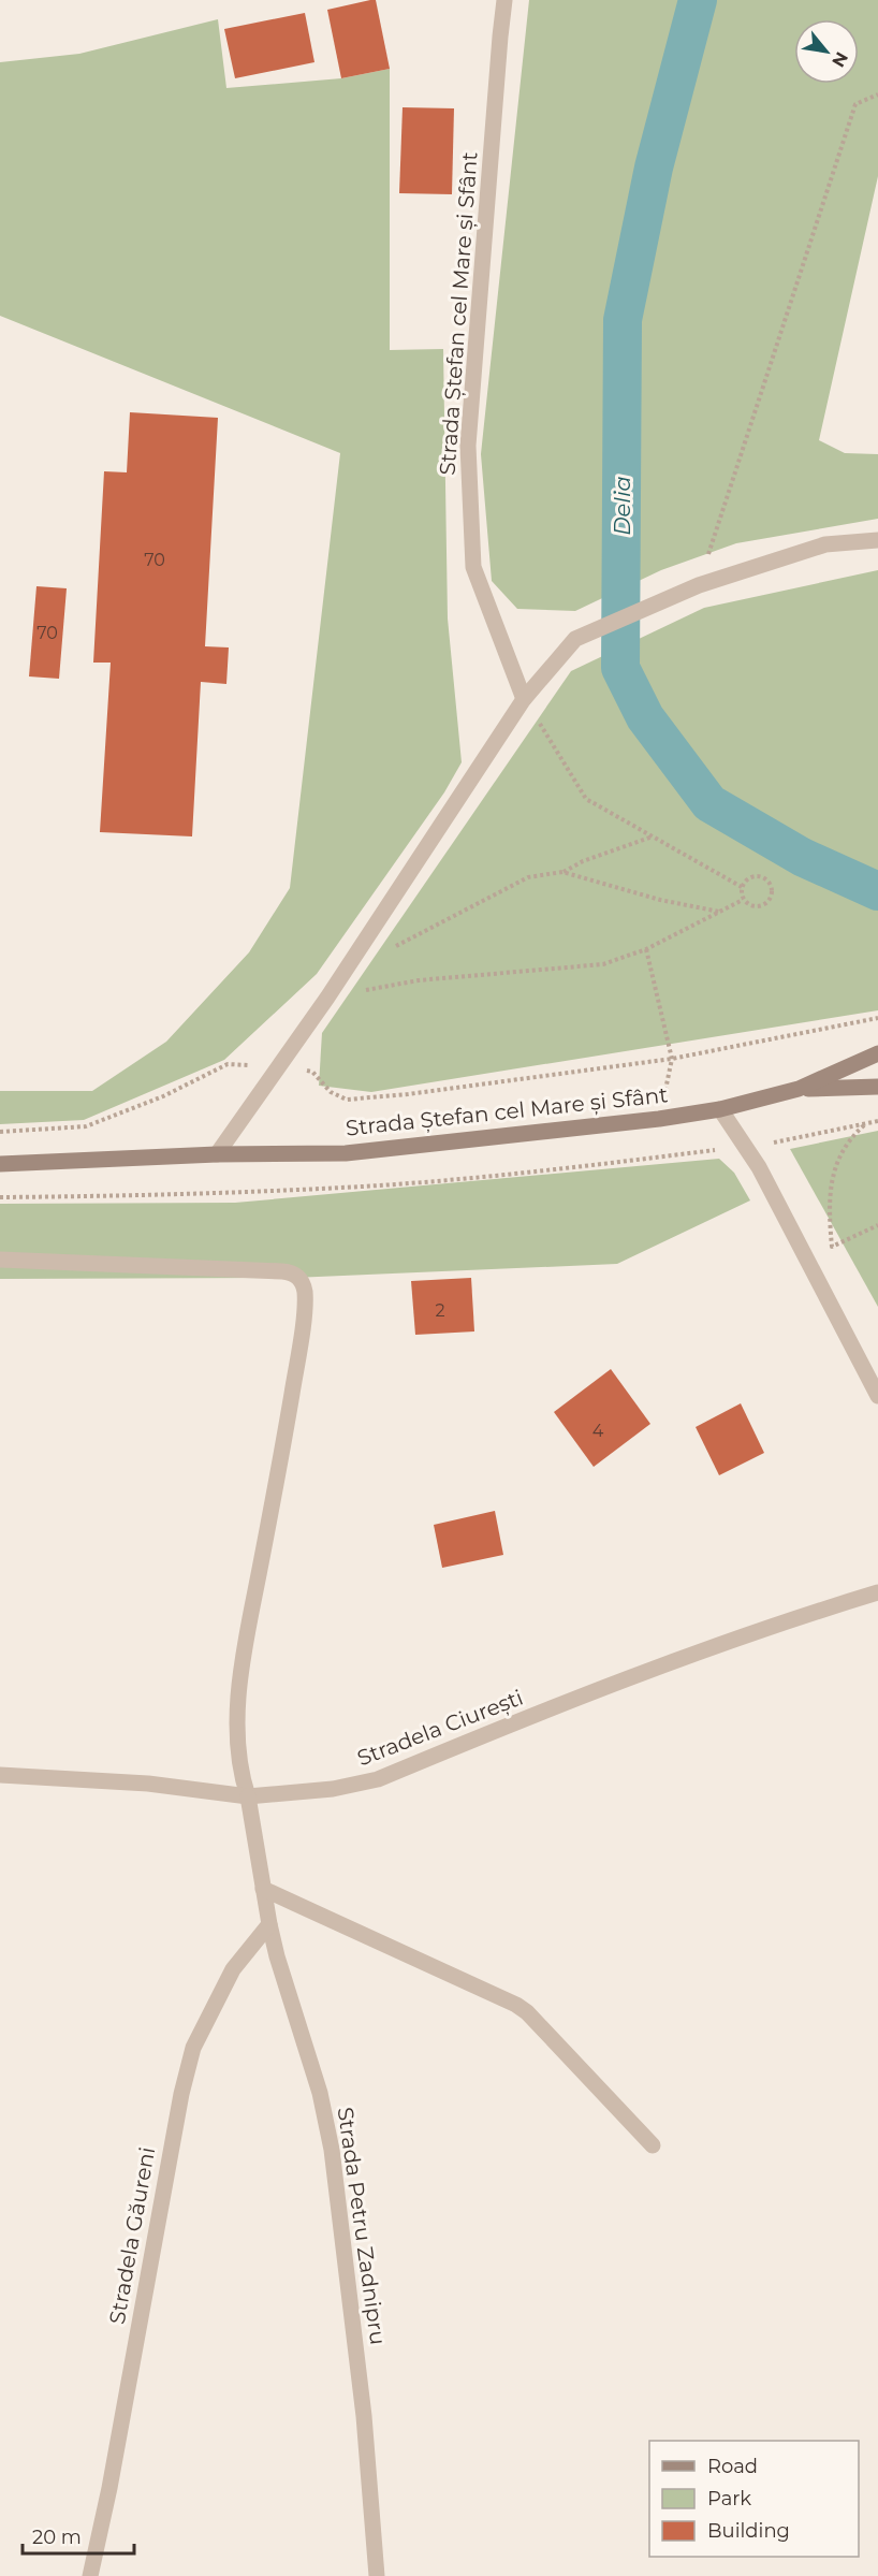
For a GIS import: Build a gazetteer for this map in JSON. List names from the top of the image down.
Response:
{
  "streets": {
    "main road": ["Strada Ștefan cel Mare și Sfânt"],
    "street": ["Stradela Ciurești", "Strada Petru Zadnipru", "Stradela Găureni"]
  },
  "crossings": [
    ["Stradela Ciurești", "Strada Petru Zadnipru"],
    ["Strada Petru Zadnipru", "Stradela Găureni"]
  ],
  "water": ["Delia"],
  "house_numbers": [
    "70",
    "70",
    "2",
    "4"
  ],
  "legend": ["Road", "Park", "Building"],
  "scale_bar": "20 m",
  "north": "bottom right"
}
